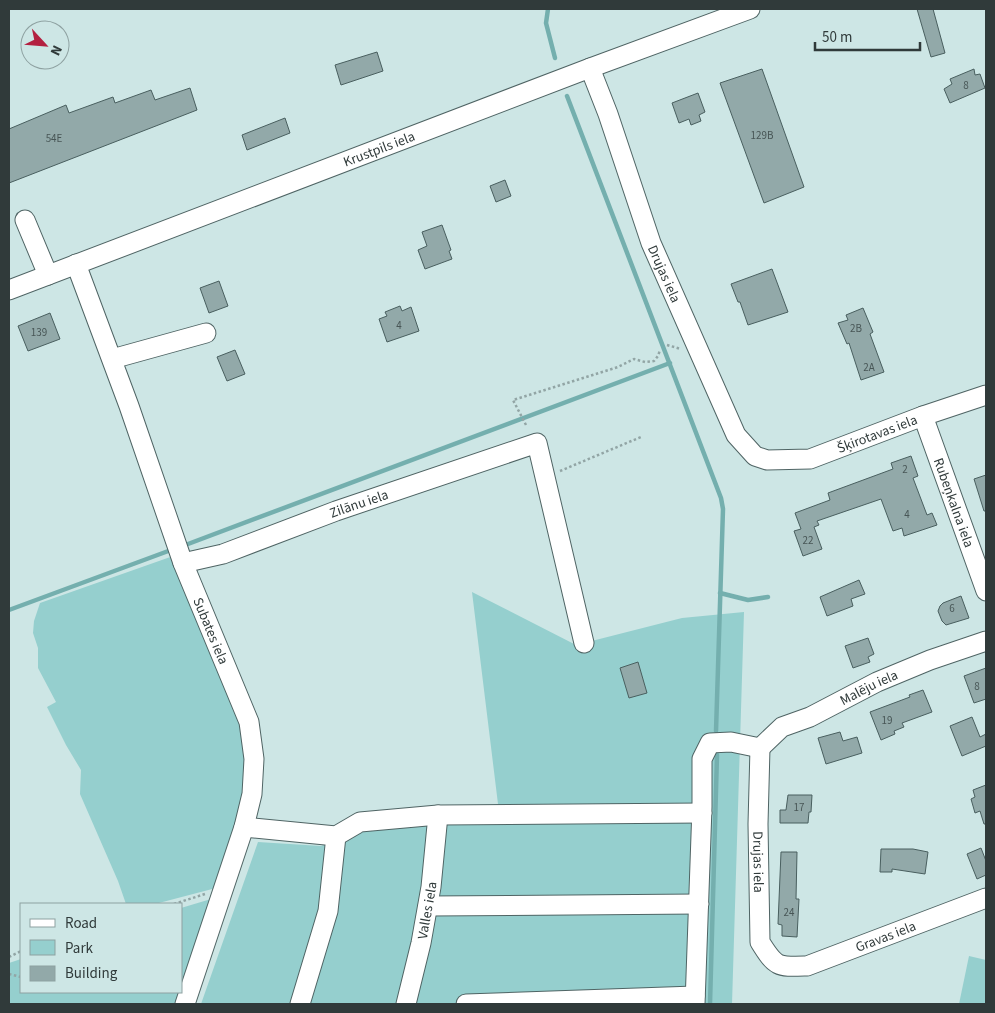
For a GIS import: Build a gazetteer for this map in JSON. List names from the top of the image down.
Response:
{
  "streets": {
    "street": [
      "Krustpils iela",
      "Drujas iela",
      "Šķirotavas iela",
      "Zilānu iela",
      "Rubeņkalna iela",
      "Subates iela",
      "Malēju iela",
      "Valles iela",
      "Gravas iela"
    ]
  },
  "crossings": [
    ["Krustpils iela", "Drujas iela"],
    ["Krustpils iela", "Subates iela"],
    ["Drujas iela", "Šķirotavas iela"],
    ["Drujas iela", "Malēju iela"],
    ["Drujas iela", "Gravas iela"],
    ["Šķirotavas iela", "Rubeņkalna iela"],
    ["Zilānu iela", "Subates iela"]
  ],
  "house_numbers": [
    "8",
    "129B",
    "54E",
    "4",
    "2B",
    "139",
    "2A",
    "2",
    "4",
    "22",
    "6",
    "8",
    "19",
    "17",
    "24"
  ],
  "legend": ["Road", "Park", "Building"],
  "scale_bar": "50 m",
  "north": "bottom right"
}
